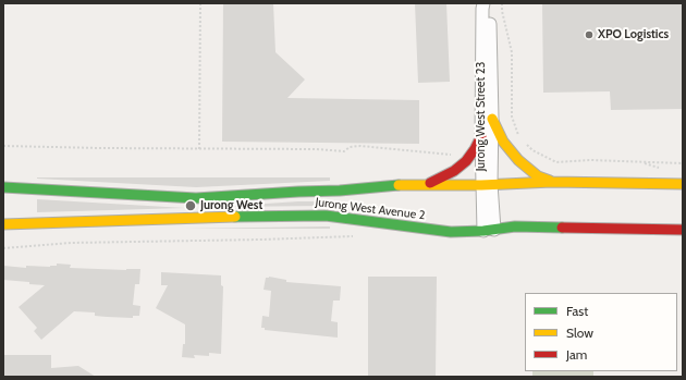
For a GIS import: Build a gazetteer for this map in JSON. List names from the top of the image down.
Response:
{
  "streets": {
    "main road": ["Jurong West Avenue 2"],
    "street": ["Jurong West Street 23"]
  },
  "crossings": [
    ["Jurong West Street 23", "Jurong West Avenue 2"]
  ],
  "places": ["XPO Logistics", "Jurong West"],
  "legend": ["Fast", "Slow", "Jam"]
}
